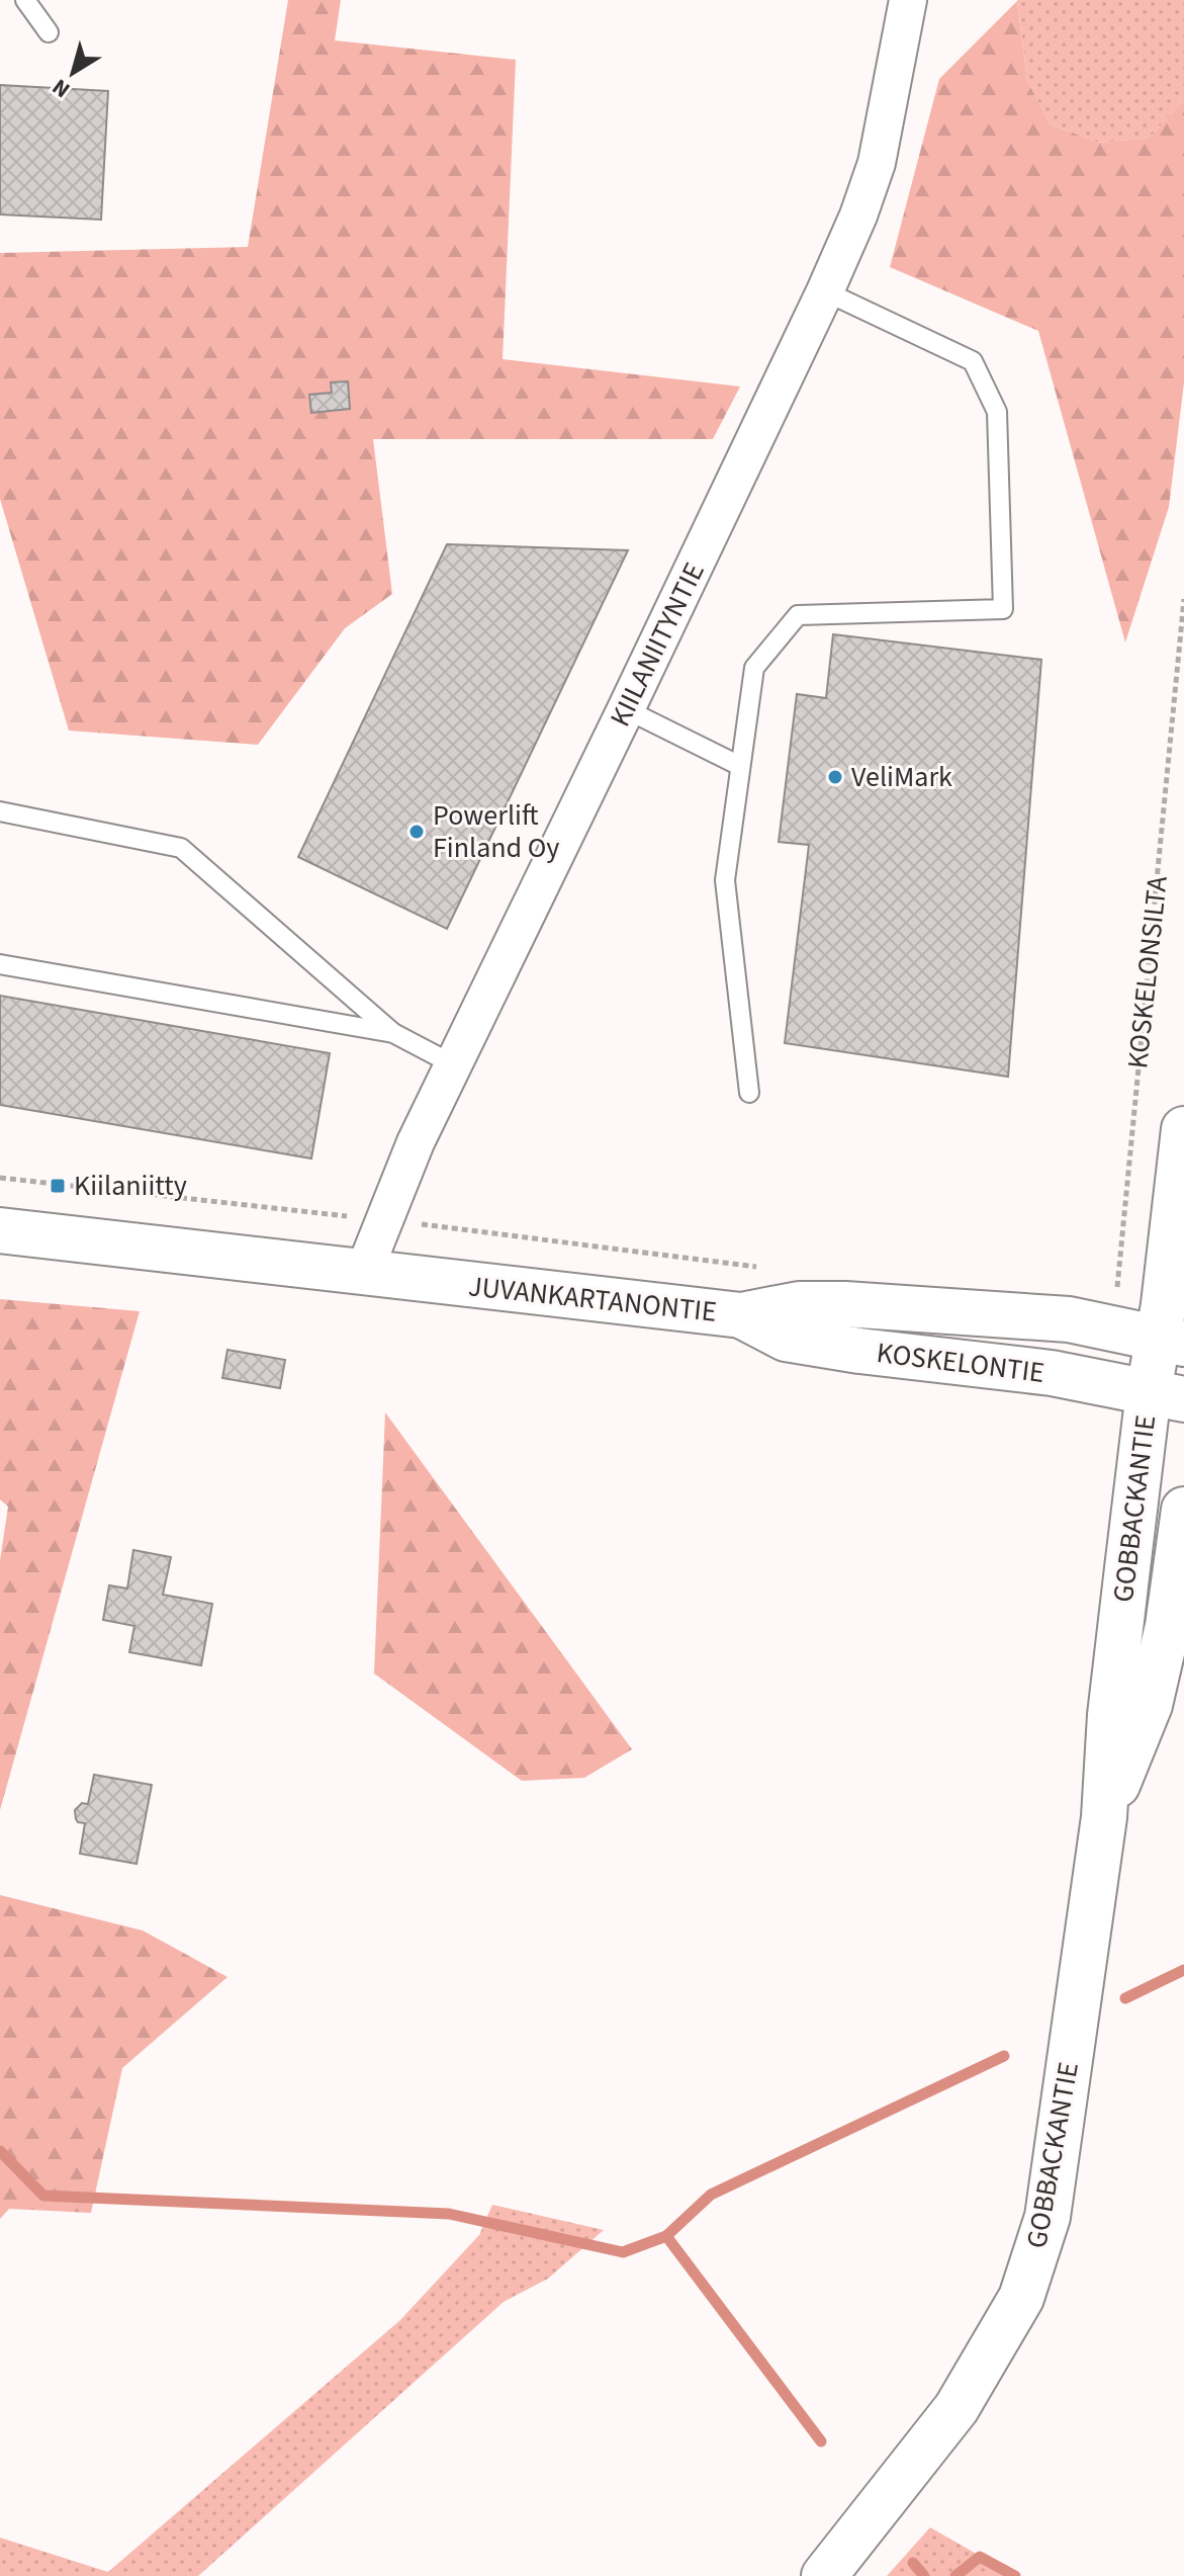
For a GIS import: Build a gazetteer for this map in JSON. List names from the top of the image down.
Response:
{
  "streets": {
    "main road": ["JUVANKARTANONTIE", "KOSKELONTIE", "GOBBACKANTIE"],
    "street": ["KIILANIITYNTIE"],
    "path": ["KOSKELONSILTA"]
  },
  "crossings": [
    ["KIILANIITYNTIE", "JUVANKARTANONTIE"],
    ["KOSKELONSILTA", "JUVANKARTANONTIE"],
    ["JUVANKARTANONTIE", "KOSKELONTIE"],
    ["KOSKELONTIE", "GOBBACKANTIE"]
  ],
  "places": {
    "other": ["VeliMark", "Powerlift Finland Oy"],
    "transit": ["Kiilaniitty"]
  },
  "north": "bottom left"
}
